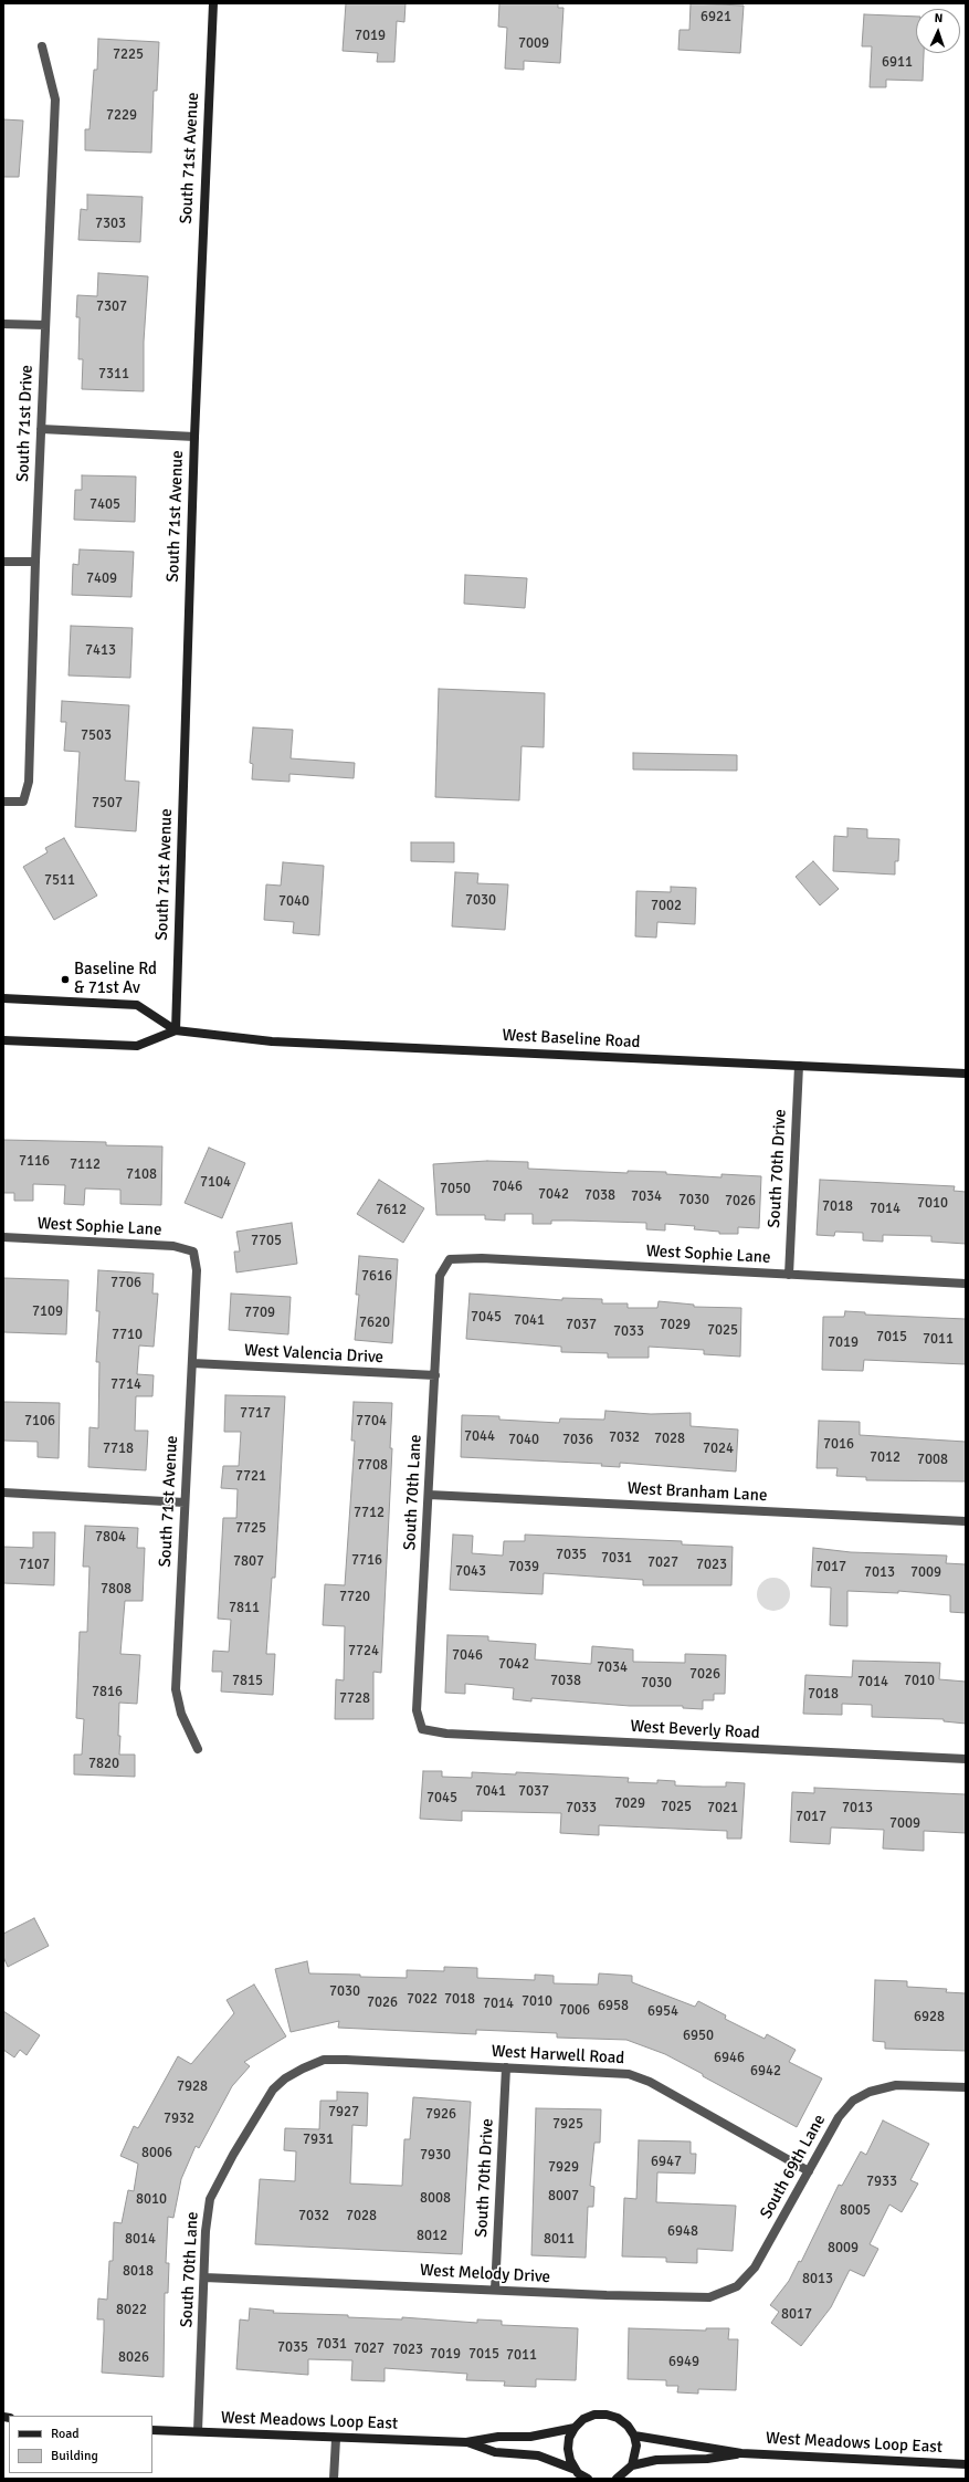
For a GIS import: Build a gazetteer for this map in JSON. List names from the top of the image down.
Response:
{
  "streets": {
    "street": [
      "South 71st Avenue",
      "South 71st Drive",
      "West Baseline Road",
      "South 70th Drive",
      "West Sophie Lane",
      "West Valencia Drive",
      "South 70th Lane",
      "West Branham Lane",
      "West Beverly Road",
      "West Harwell Road",
      "South 69th Lane",
      "West Melody Drive",
      "West Meadows Loop East"
    ]
  },
  "crossings": [
    ["South 71st Avenue", "West Baseline Road"],
    ["South 71st Avenue", "West Sophie Lane"],
    ["South 71st Avenue", "West Valencia Drive"],
    ["West Baseline Road", "South 70th Drive"],
    ["South 70th Drive", "West Sophie Lane"],
    ["South 70th Drive", "West Harwell Road"],
    ["South 70th Drive", "West Melody Drive"],
    ["West Sophie Lane", "South 70th Lane"],
    ["West Valencia Drive", "South 70th Lane"],
    ["South 70th Lane", "West Branham Lane"],
    ["South 70th Lane", "West Beverly Road"],
    ["South 70th Lane", "West Harwell Road"],
    ["South 70th Lane", "West Melody Drive"],
    ["South 70th Lane", "West Meadows Loop East"],
    ["West Harwell Road", "South 69th Lane"],
    ["South 69th Lane", "West Melody Drive"]
  ],
  "places": ["Baseline Rd & 71st Av"],
  "house_numbers": [
    "6921",
    "7019",
    "7009",
    "7225",
    "6911",
    "7229",
    "7303",
    "7307",
    "7311",
    "7405",
    "7409",
    "7413",
    "7503",
    "7507",
    "7511",
    "7030",
    "7040",
    "7002",
    "7116",
    "7112",
    "7108",
    "7104",
    "7046",
    "7050",
    "7042",
    "7038",
    "7034",
    "7030",
    "7026",
    "7010",
    "7018",
    "7014",
    "7612",
    "7705",
    "7616",
    "7706",
    "7109",
    "7709",
    "7045",
    "7041",
    "7620",
    "7037",
    "7029",
    "7025",
    "7033",
    "7710",
    "7015",
    "7011",
    "7019",
    "7714",
    "7717",
    "7106",
    "7704",
    "7044",
    "7032",
    "7028",
    "7040",
    "7036",
    "7016",
    "7718",
    "7024",
    "7012",
    "7008",
    "7708",
    "7721",
    "7712",
    "7725",
    "7804",
    "7035",
    "7031",
    "7716",
    "7807",
    "7027",
    "7107",
    "7023",
    "7039",
    "7017",
    "7043",
    "7013",
    "7009",
    "7808",
    "7720",
    "7811",
    "7724",
    "7046",
    "7042",
    "7034",
    "7026",
    "7815",
    "7038",
    "7010",
    "7014",
    "7030",
    "7816",
    "7018",
    "7728",
    "7820",
    "7041",
    "7037",
    "7045",
    "7029",
    "7025",
    "7033",
    "7021",
    "7013",
    "7017",
    "7009",
    "7030",
    "7022",
    "7018",
    "7010",
    "7026",
    "7014",
    "6958",
    "7006",
    "6954",
    "6928",
    "6950",
    "6946",
    "6942",
    "7928",
    "7927",
    "7926",
    "7932",
    "7925",
    "7931",
    "8006",
    "7930",
    "6947",
    "7929",
    "7933",
    "8007",
    "8008",
    "8010",
    "8005",
    "7032",
    "7028",
    "6948",
    "8012",
    "8014",
    "8011",
    "8009",
    "8018",
    "8013",
    "8022",
    "8017",
    "7031",
    "7035",
    "7027",
    "7023",
    "7019",
    "7015",
    "7011",
    "8026",
    "6949"
  ],
  "legend": ["Road", "Building"],
  "north": "top"
}
